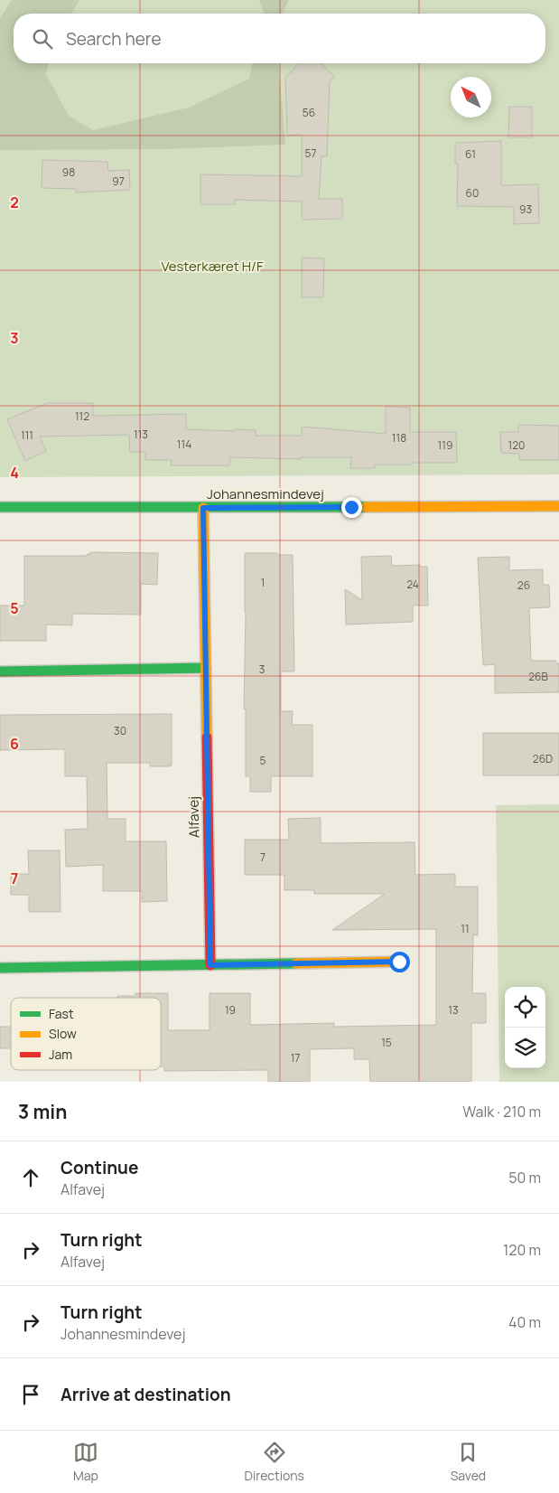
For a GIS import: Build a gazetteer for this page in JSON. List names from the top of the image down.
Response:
{
  "streets": {
    "street": ["Johannesmindevej", "Alfavej"]
  },
  "crossings": [
    ["Johannesmindevej", "Alfavej"]
  ],
  "parks": ["Vesterkæret H/F"],
  "house_numbers": [
    "56",
    "57",
    "61",
    "98",
    "97",
    "60",
    "93",
    "112",
    "113",
    "111",
    "118",
    "114",
    "119",
    "120",
    "1",
    "24",
    "26",
    "3",
    "26B",
    "30",
    "26D",
    "5",
    "7",
    "11",
    "19",
    "13",
    "15",
    "17"
  ],
  "legend": ["Fast", "Slow", "Jam"],
  "north": "top left",
  "page": {
    "search": "Search here",
    "heading": ["3 min", "Walk · 210 m"],
    "list": [
      ["Continue", "Alfavej", "50 m"],
      ["Turn right", "Alfavej", "120 m"],
      ["Turn right", "Johannesmindevej", "40 m"],
      "Arrive at destination"
    ],
    "nav": ["Map", "Directions", "Saved"]
  },
  "grid": {
    "rows": [
      "2",
      "3",
      "4",
      "5",
      "6",
      "7"
    ]
  }
}
